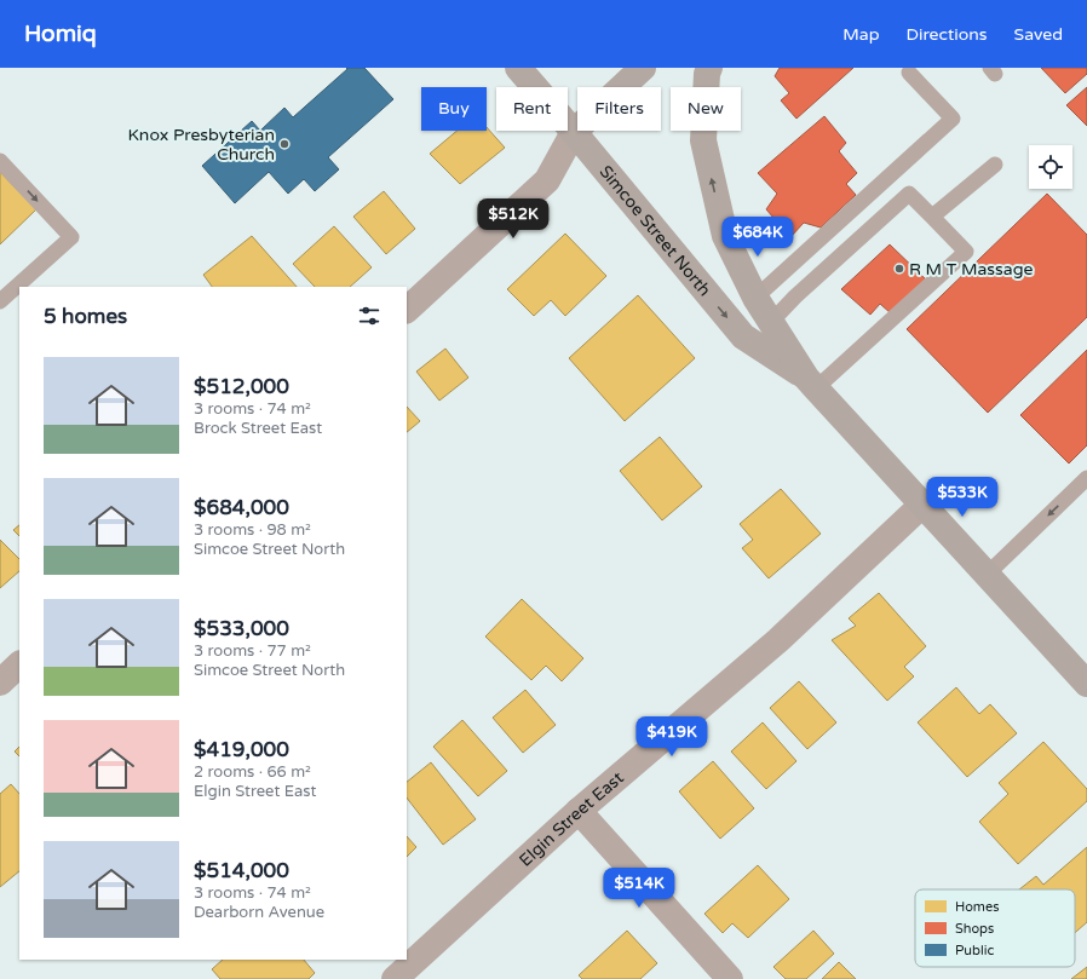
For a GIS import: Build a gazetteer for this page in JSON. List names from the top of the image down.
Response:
{
  "streets": {
    "main road": ["Simcoe Street North"],
    "street": ["Elgin Street East"]
  },
  "crossings": [
    ["Simcoe Street North", "Elgin Street East"]
  ],
  "places": ["Knox Presbyterian Church", "R M T Massage"],
  "legend": ["Homes", "Shops", "Public"],
  "page": {
    "header": "Homiq",
    "nav": ["Map", "Directions", "Saved"],
    "chip": [
      "Buy",
      "Rent",
      "Filters",
      "New"
    ],
    "price": [
      "$512K",
      "$684K",
      "$533K",
      "$419K",
      "$514K"
    ],
    "heading": "5 homes",
    "list": [
      {
        "name": "$512,000",
        "note": "3 rooms · 74 m² · Brock Street East"
      },
      {
        "name": "$684,000",
        "note": "3 rooms · 98 m² · Simcoe Street North"
      },
      {
        "name": "$533,000",
        "note": "3 rooms · 77 m² · Simcoe Street North"
      },
      {
        "name": "$419,000",
        "note": "2 rooms · 66 m² · Elgin Street East"
      },
      {
        "name": "$514,000",
        "note": "3 rooms · 74 m² · Dearborn Avenue"
      }
    ]
  }
}
